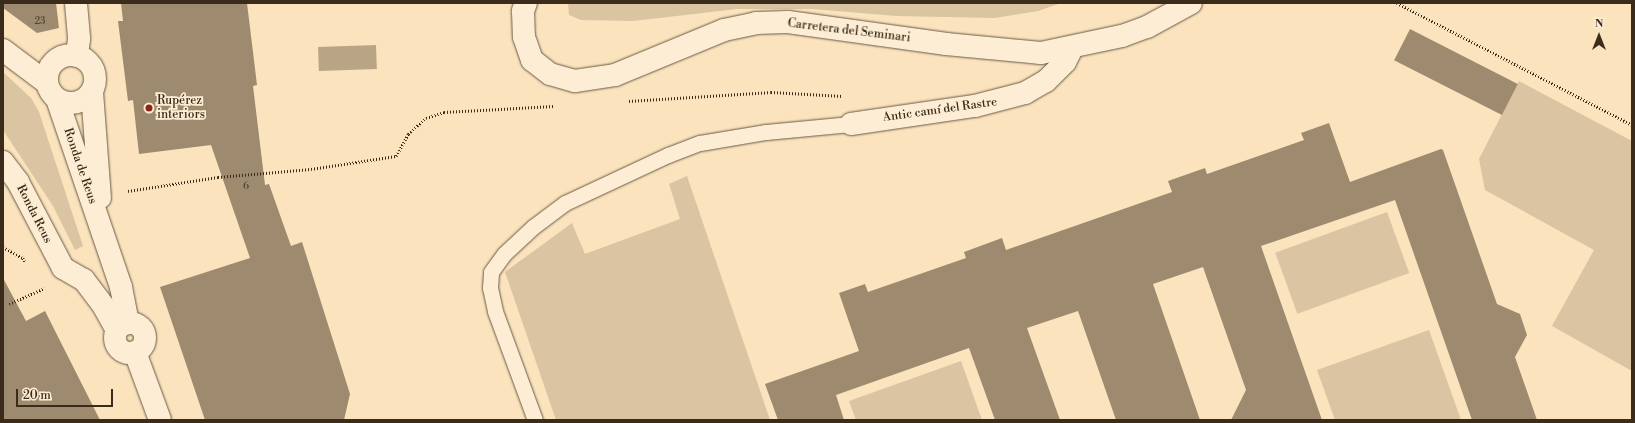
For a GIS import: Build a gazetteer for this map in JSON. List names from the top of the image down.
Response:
{
  "streets": {
    "street": [
      "Carretera del Seminari",
      "Antic camí del Rastre",
      "Ronda de Reus",
      "Ronda Reus"
    ]
  },
  "crossings": [
    ["Carretera del Seminari", "Antic camí del Rastre"]
  ],
  "places": ["Rupérez interiors"],
  "house_numbers": ["23", "6"],
  "scale_bar": "20 m",
  "north": "top"
}
